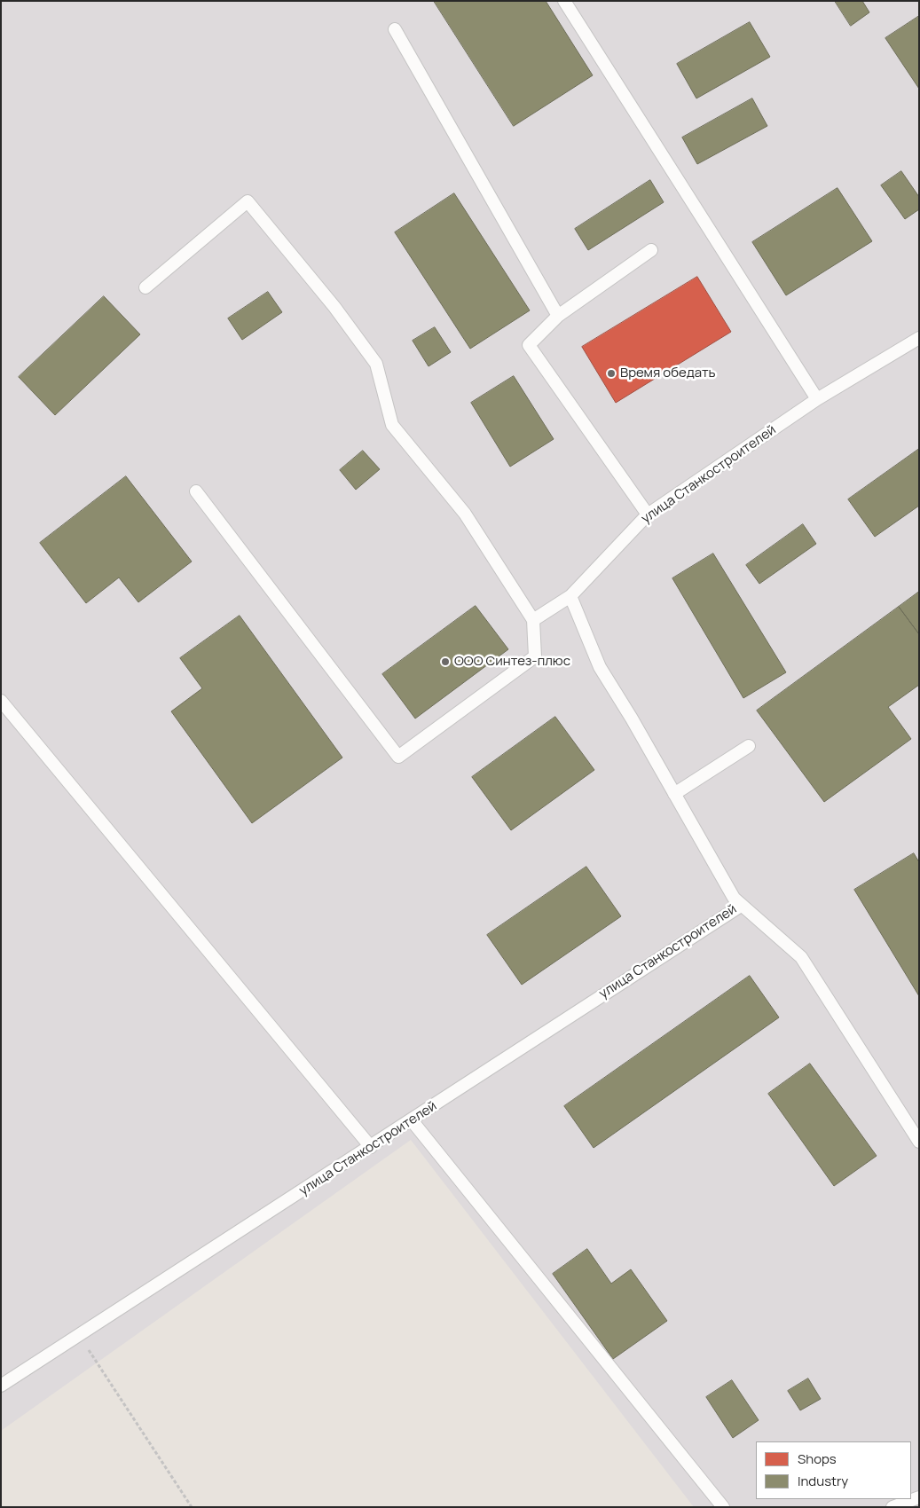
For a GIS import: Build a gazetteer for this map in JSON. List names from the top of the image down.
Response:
{
  "streets": {
    "lane": ["улица Станкостроителей"]
  },
  "places": ["Время обедать", "ООО Синтез-плюс"],
  "legend": ["Shops", "Industry"]
}
